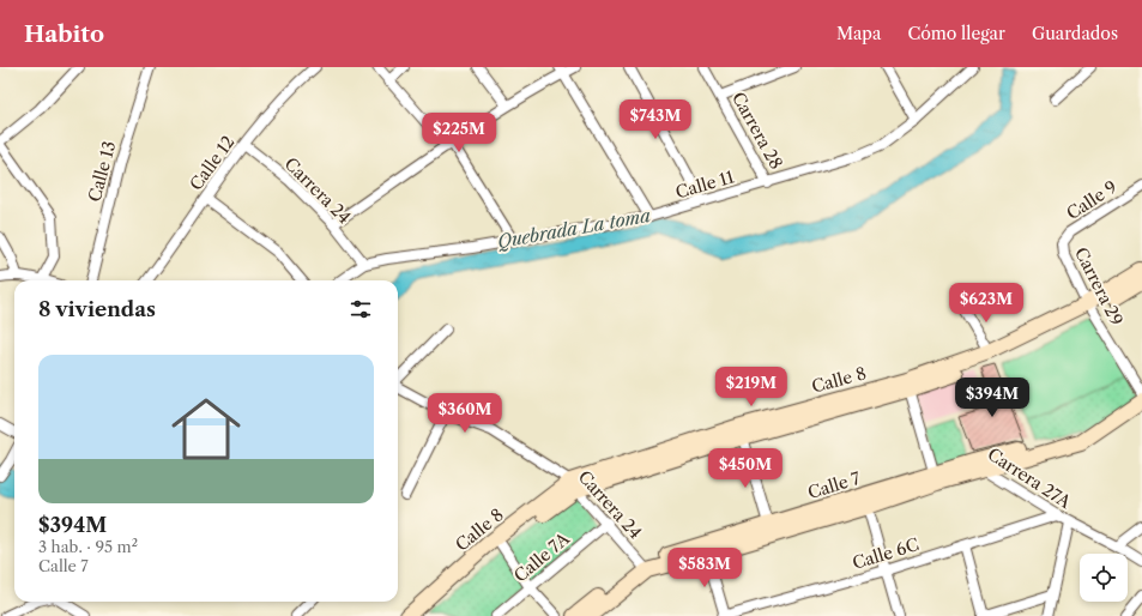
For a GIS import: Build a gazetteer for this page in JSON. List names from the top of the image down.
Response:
{
  "streets": {
    "main road": ["Calle 8", "Calle 7"],
    "street": [
      "Carrera 28",
      "Calle 12",
      "Calle 13",
      "Calle 11",
      "Carrera 24",
      "Calle 9",
      "Carrera 29",
      "Carrera 27A",
      "Calle 6C",
      "Calle 7A"
    ]
  },
  "crossings": [
    ["Carrera 28", "Calle 11"],
    ["Calle 12", "Carrera 24"],
    ["Calle 11", "Carrera 24"],
    ["Carrera 24", "Calle 8"],
    ["Carrera 24", "Calle 7"],
    ["Carrera 24", "Calle 7A"],
    ["Calle 9", "Carrera 29"],
    ["Carrera 29", "Calle 8"],
    ["Carrera 27A", "Calle 7"],
    ["Carrera 27A", "Calle 6C"]
  ],
  "water": ["Quebrada La toma"],
  "page": {
    "header": "Habito",
    "nav": ["Mapa", "Cómo llegar", "Guardados"],
    "price": [
      "$743M",
      "$225M",
      "$623M",
      "$219M",
      "$394M",
      "$360M",
      "$450M",
      "$583M"
    ],
    "heading": "8 viviendas",
    "list": [
      {
        "name": "$394M",
        "note": "3 hab. · 95 m² · Calle 7"
      }
    ]
  }
}
